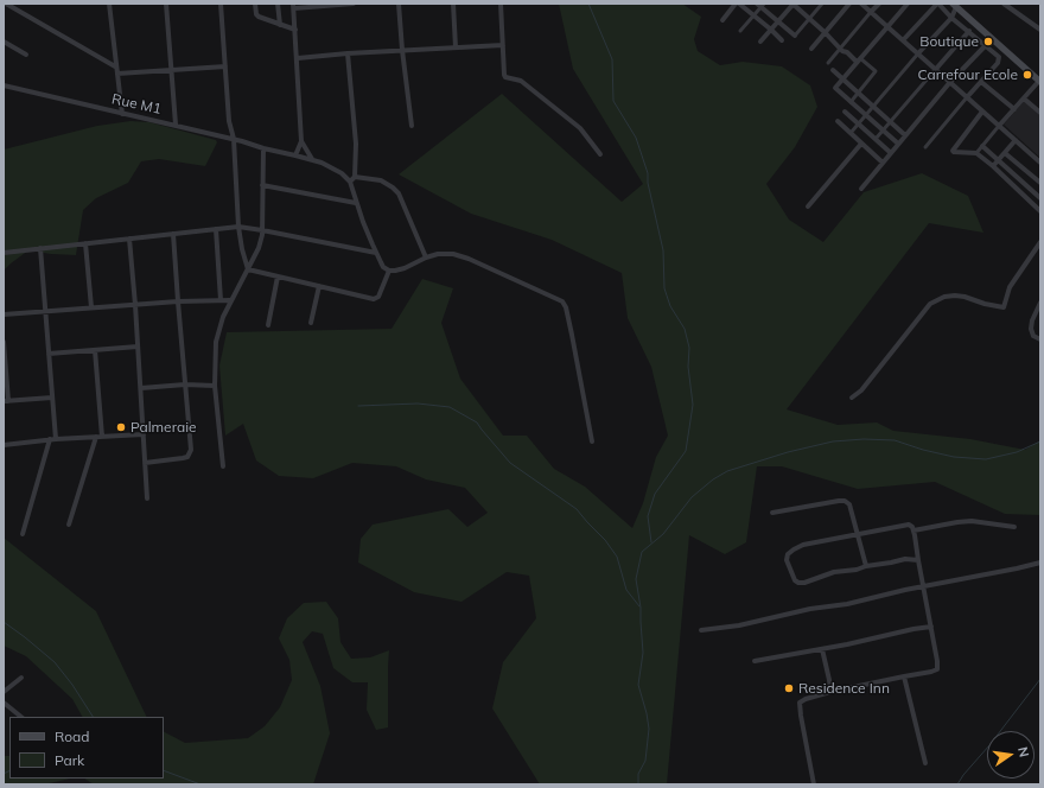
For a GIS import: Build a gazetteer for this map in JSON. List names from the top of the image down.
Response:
{
  "streets": {
    "street": ["Rue M1"]
  },
  "places": [
    "Boutique",
    "Carrefour Ecole",
    "Palmeraie",
    "Residence Inn"
  ],
  "legend": ["Road", "Park"],
  "north": "right"
}
